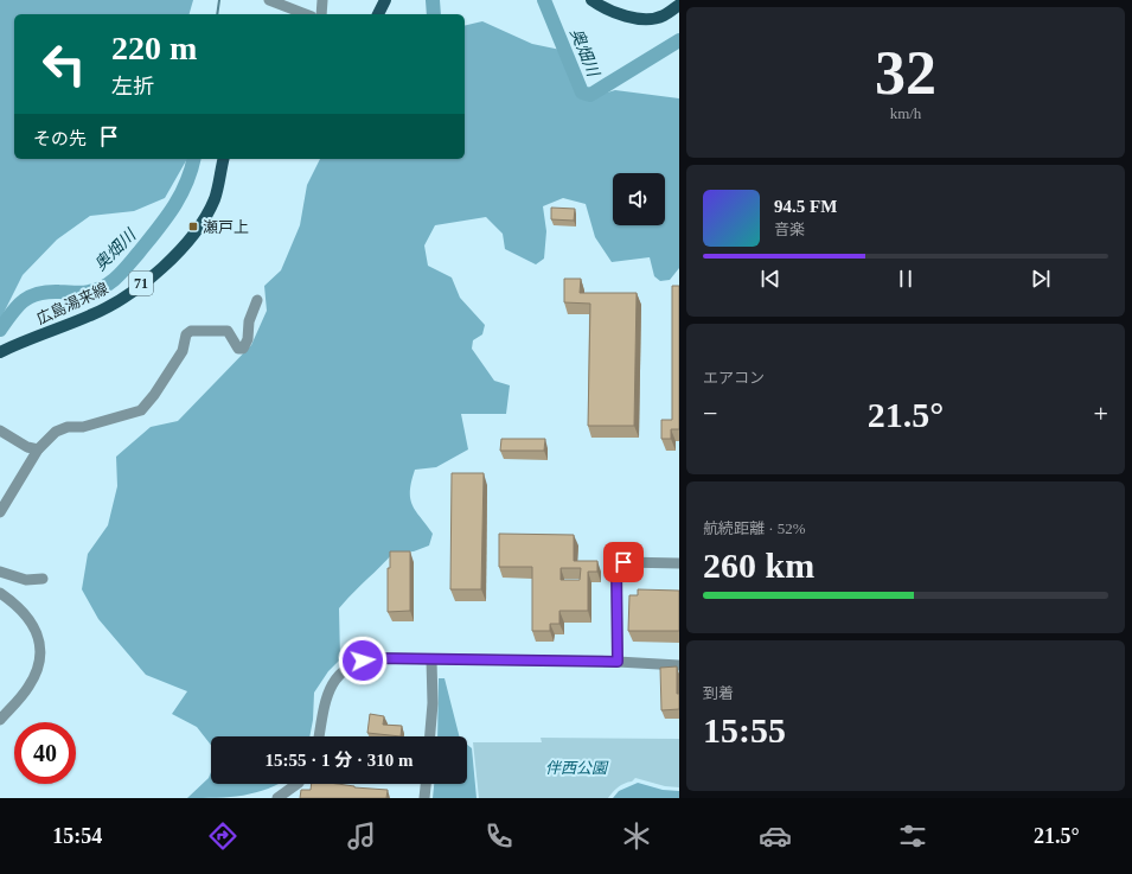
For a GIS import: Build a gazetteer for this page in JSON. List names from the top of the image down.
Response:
{
  "streets": {
    "main road": ["71", "広島湯来線"]
  },
  "water": ["奥畑川"],
  "parks": ["伴西公園"],
  "places": {
    "transit": ["瀬戸上"]
  },
  "page": {
    "tile": [
      ["32", "km/h"],
      "エアコン",
      ["航続距離 · 52%", "260 km"],
      ["到着", "15:55"]
    ],
    "turn": ["220 m", "左折"],
    "then": "その先",
    "song": ["94.5 FM", "音楽"],
    "heat": ["−", "21.5°", "+"],
    "limit": "40",
    "trip": "15:55 · 1 分 · 310 m",
    "tabs": ["15:54", "21.5°"]
  }
}
